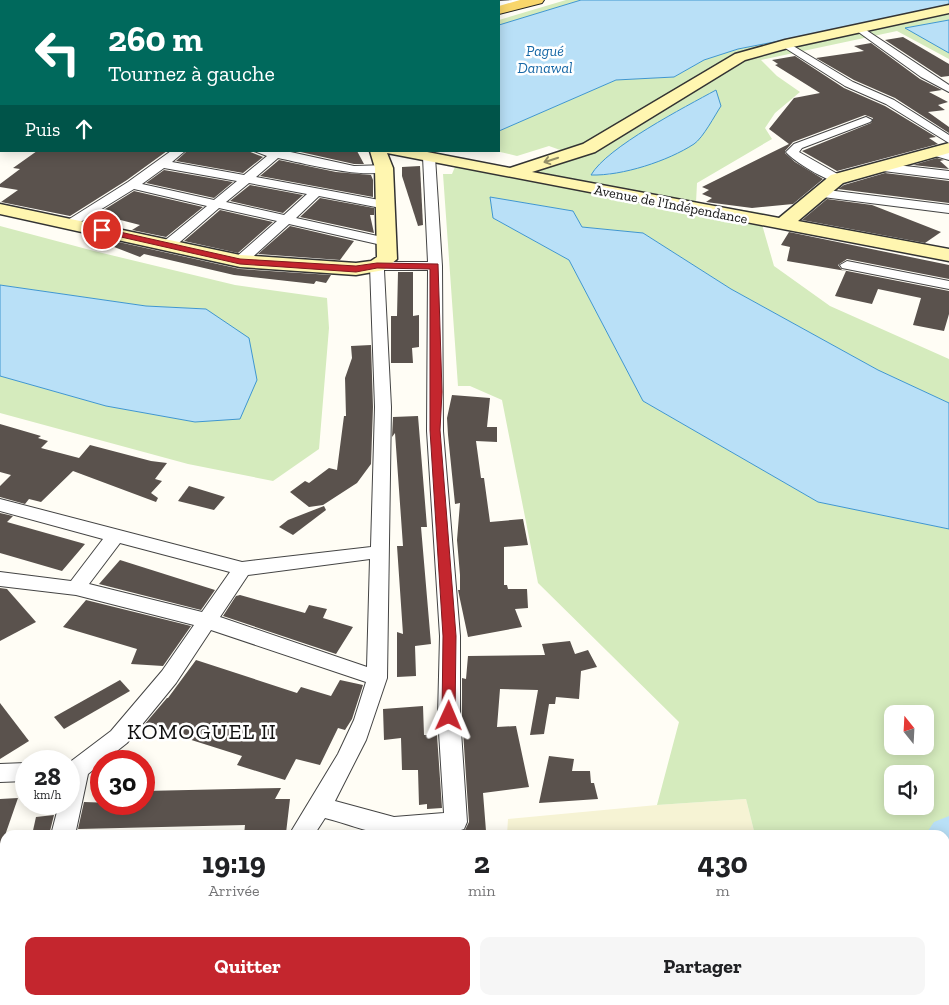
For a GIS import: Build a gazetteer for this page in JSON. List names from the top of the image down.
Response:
{
  "streets": {
    "street": ["Avenue de l'Indépendance"]
  },
  "districts": ["KOMOGUEL II"],
  "water": ["Pagué Danawal"],
  "north": "top",
  "page": {
    "turn": ["260 m", "Tournez à gauche"],
    "then": "Puis",
    "speed": "28 km/h",
    "limit": "30",
    "eta": [
      "19:19",
      "Arrivée",
      "2",
      "min",
      "430",
      "m"
    ],
    "buttons": ["Quitter", "Partager"]
  }
}
